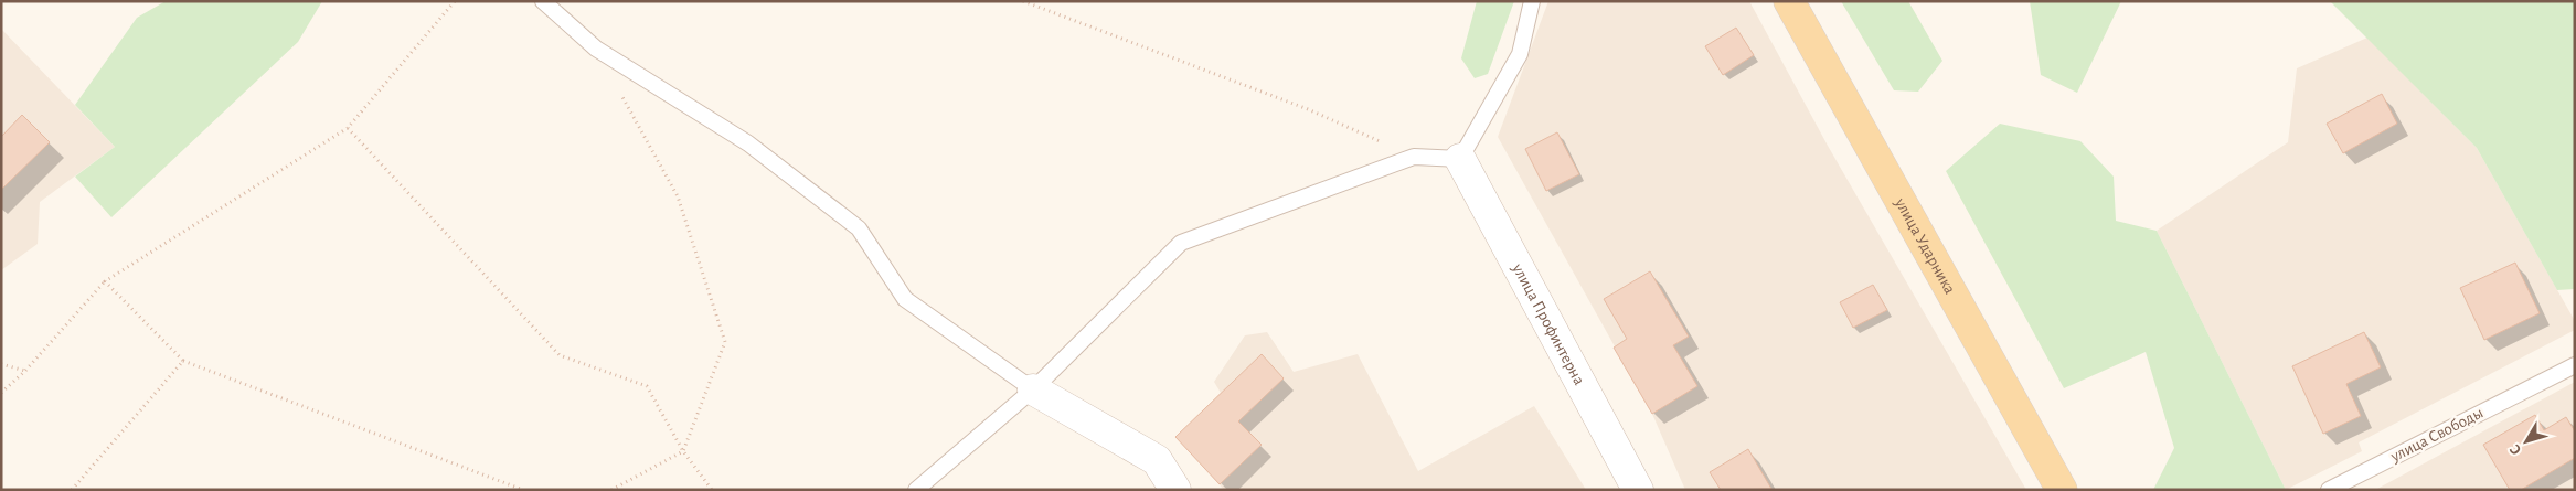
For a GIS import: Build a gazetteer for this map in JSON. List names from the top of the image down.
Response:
{
  "streets": {
    "main road": ["улица Ударника"],
    "street": ["улица Профинтерна"],
    "lane": ["улица Свободы"]
  },
  "north": "bottom left"
}
